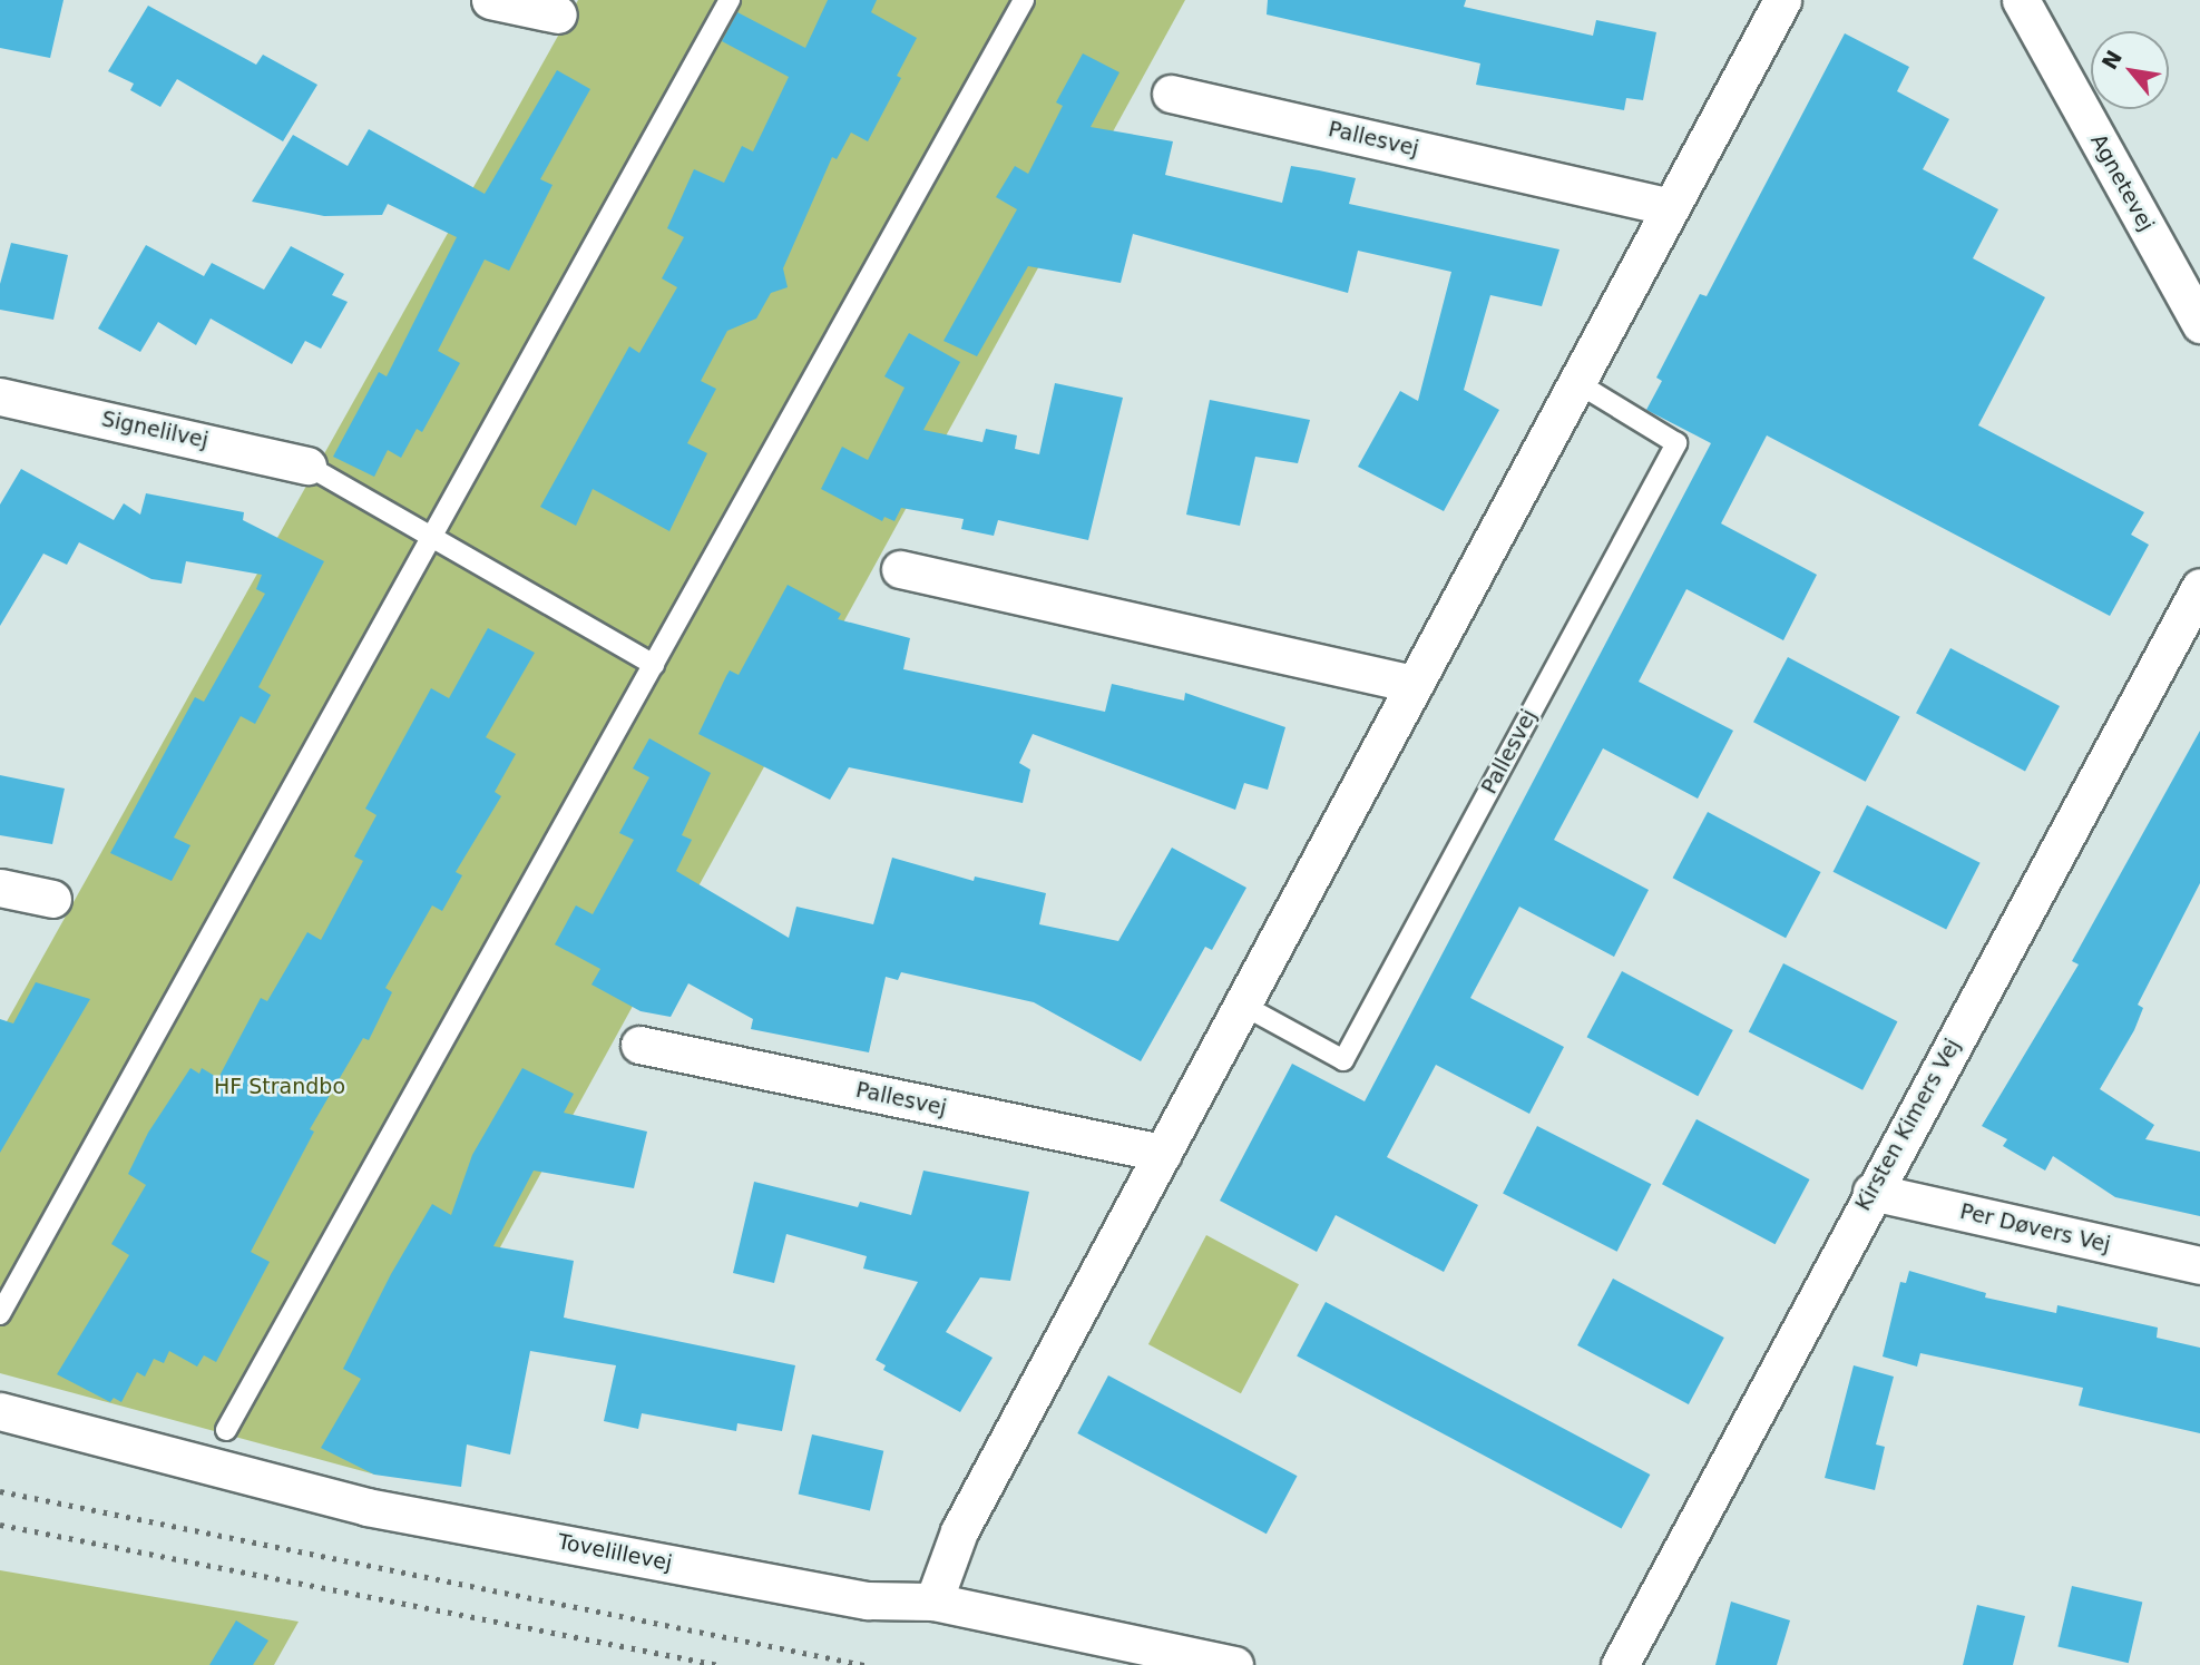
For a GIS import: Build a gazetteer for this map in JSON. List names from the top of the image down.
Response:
{
  "streets": {
    "street": [
      "Pallesvej",
      "Agnetevej",
      "Signelilvej",
      "Kirsten Kimers Vej",
      "Per Døvers Vej",
      "Tovelillevej"
    ]
  },
  "crossings": [
    ["Kirsten Kimers Vej", "Per Døvers Vej"]
  ],
  "parks": ["HF Strandbo"],
  "north": "top left"
}
